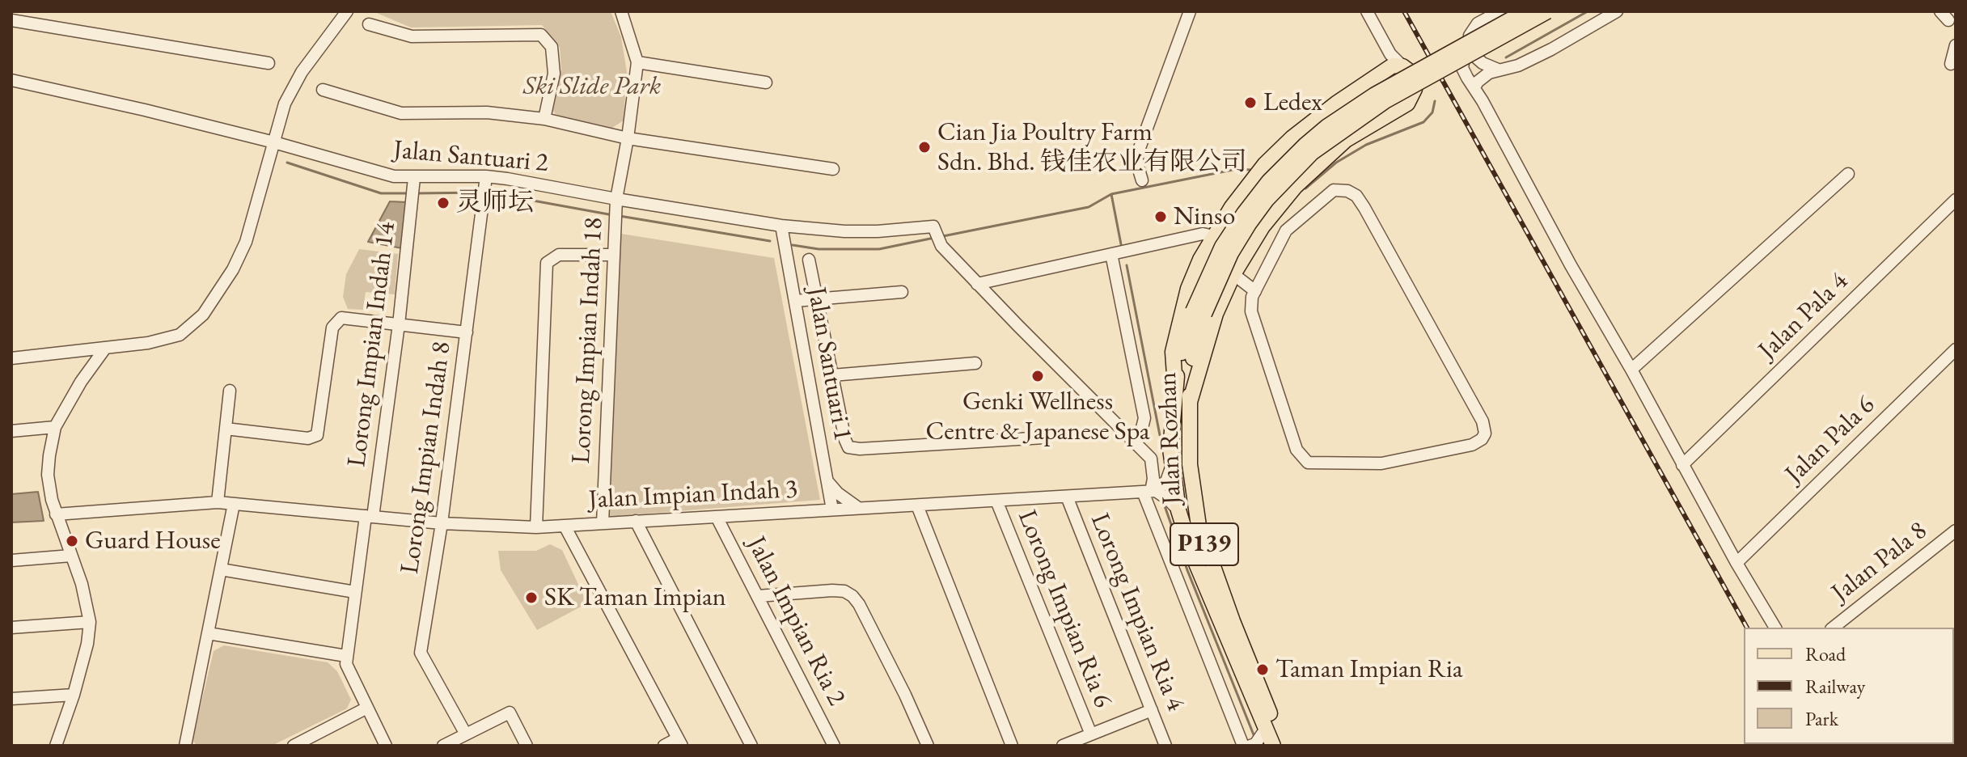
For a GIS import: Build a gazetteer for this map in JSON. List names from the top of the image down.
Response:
{
  "streets": {
    "main road": ["Jalan Rozhan", "P139"],
    "street": [
      "Jalan Santuari 2",
      "Jalan Pala 4",
      "Lorong Impian Indah 18",
      "Lorong Impian Indah 14",
      "Jalan Santuari 1",
      "Jalan Pala 6",
      "Lorong Impian Indah 8",
      "Jalan Impian Indah 3",
      "Jalan Pala 8",
      "Lorong Impian Ria 6",
      "Lorong Impian Ria 4",
      "Jalan Impian Ria 2"
    ]
  },
  "crossings": [
    ["Jalan Santuari 2", "Lorong Impian Indah 18"],
    ["Jalan Santuari 2", "Lorong Impian Indah 14"],
    ["Jalan Santuari 2", "Jalan Santuari 1"],
    ["Jalan Santuari 2", "Lorong Impian Indah 8"],
    ["Lorong Impian Indah 18", "Jalan Impian Indah 3"],
    ["Lorong Impian Indah 14", "Jalan Impian Indah 3"],
    ["Jalan Santuari 1", "Jalan Impian Indah 3"],
    ["Jalan Rozhan", "Jalan Impian Indah 3"],
    ["Lorong Impian Indah 8", "Jalan Impian Indah 3"],
    ["Jalan Impian Indah 3", "Lorong Impian Ria 6"],
    ["Jalan Impian Indah 3", "Lorong Impian Ria 4"],
    ["Jalan Impian Indah 3", "Jalan Impian Ria 2"]
  ],
  "parks": ["Ski Slide Park"],
  "places": [
    "Ledex",
    "Cian Jia Poultry Farm Sdn. Bhd. 钱佳农业有限公司",
    "灵师坛",
    "Ninso",
    "Genki Wellness Centre & Japanese Spa",
    "Guard House",
    "SK Taman Impian",
    "Taman Impian Ria"
  ],
  "legend": ["Road", "Railway", "Park"]
}
